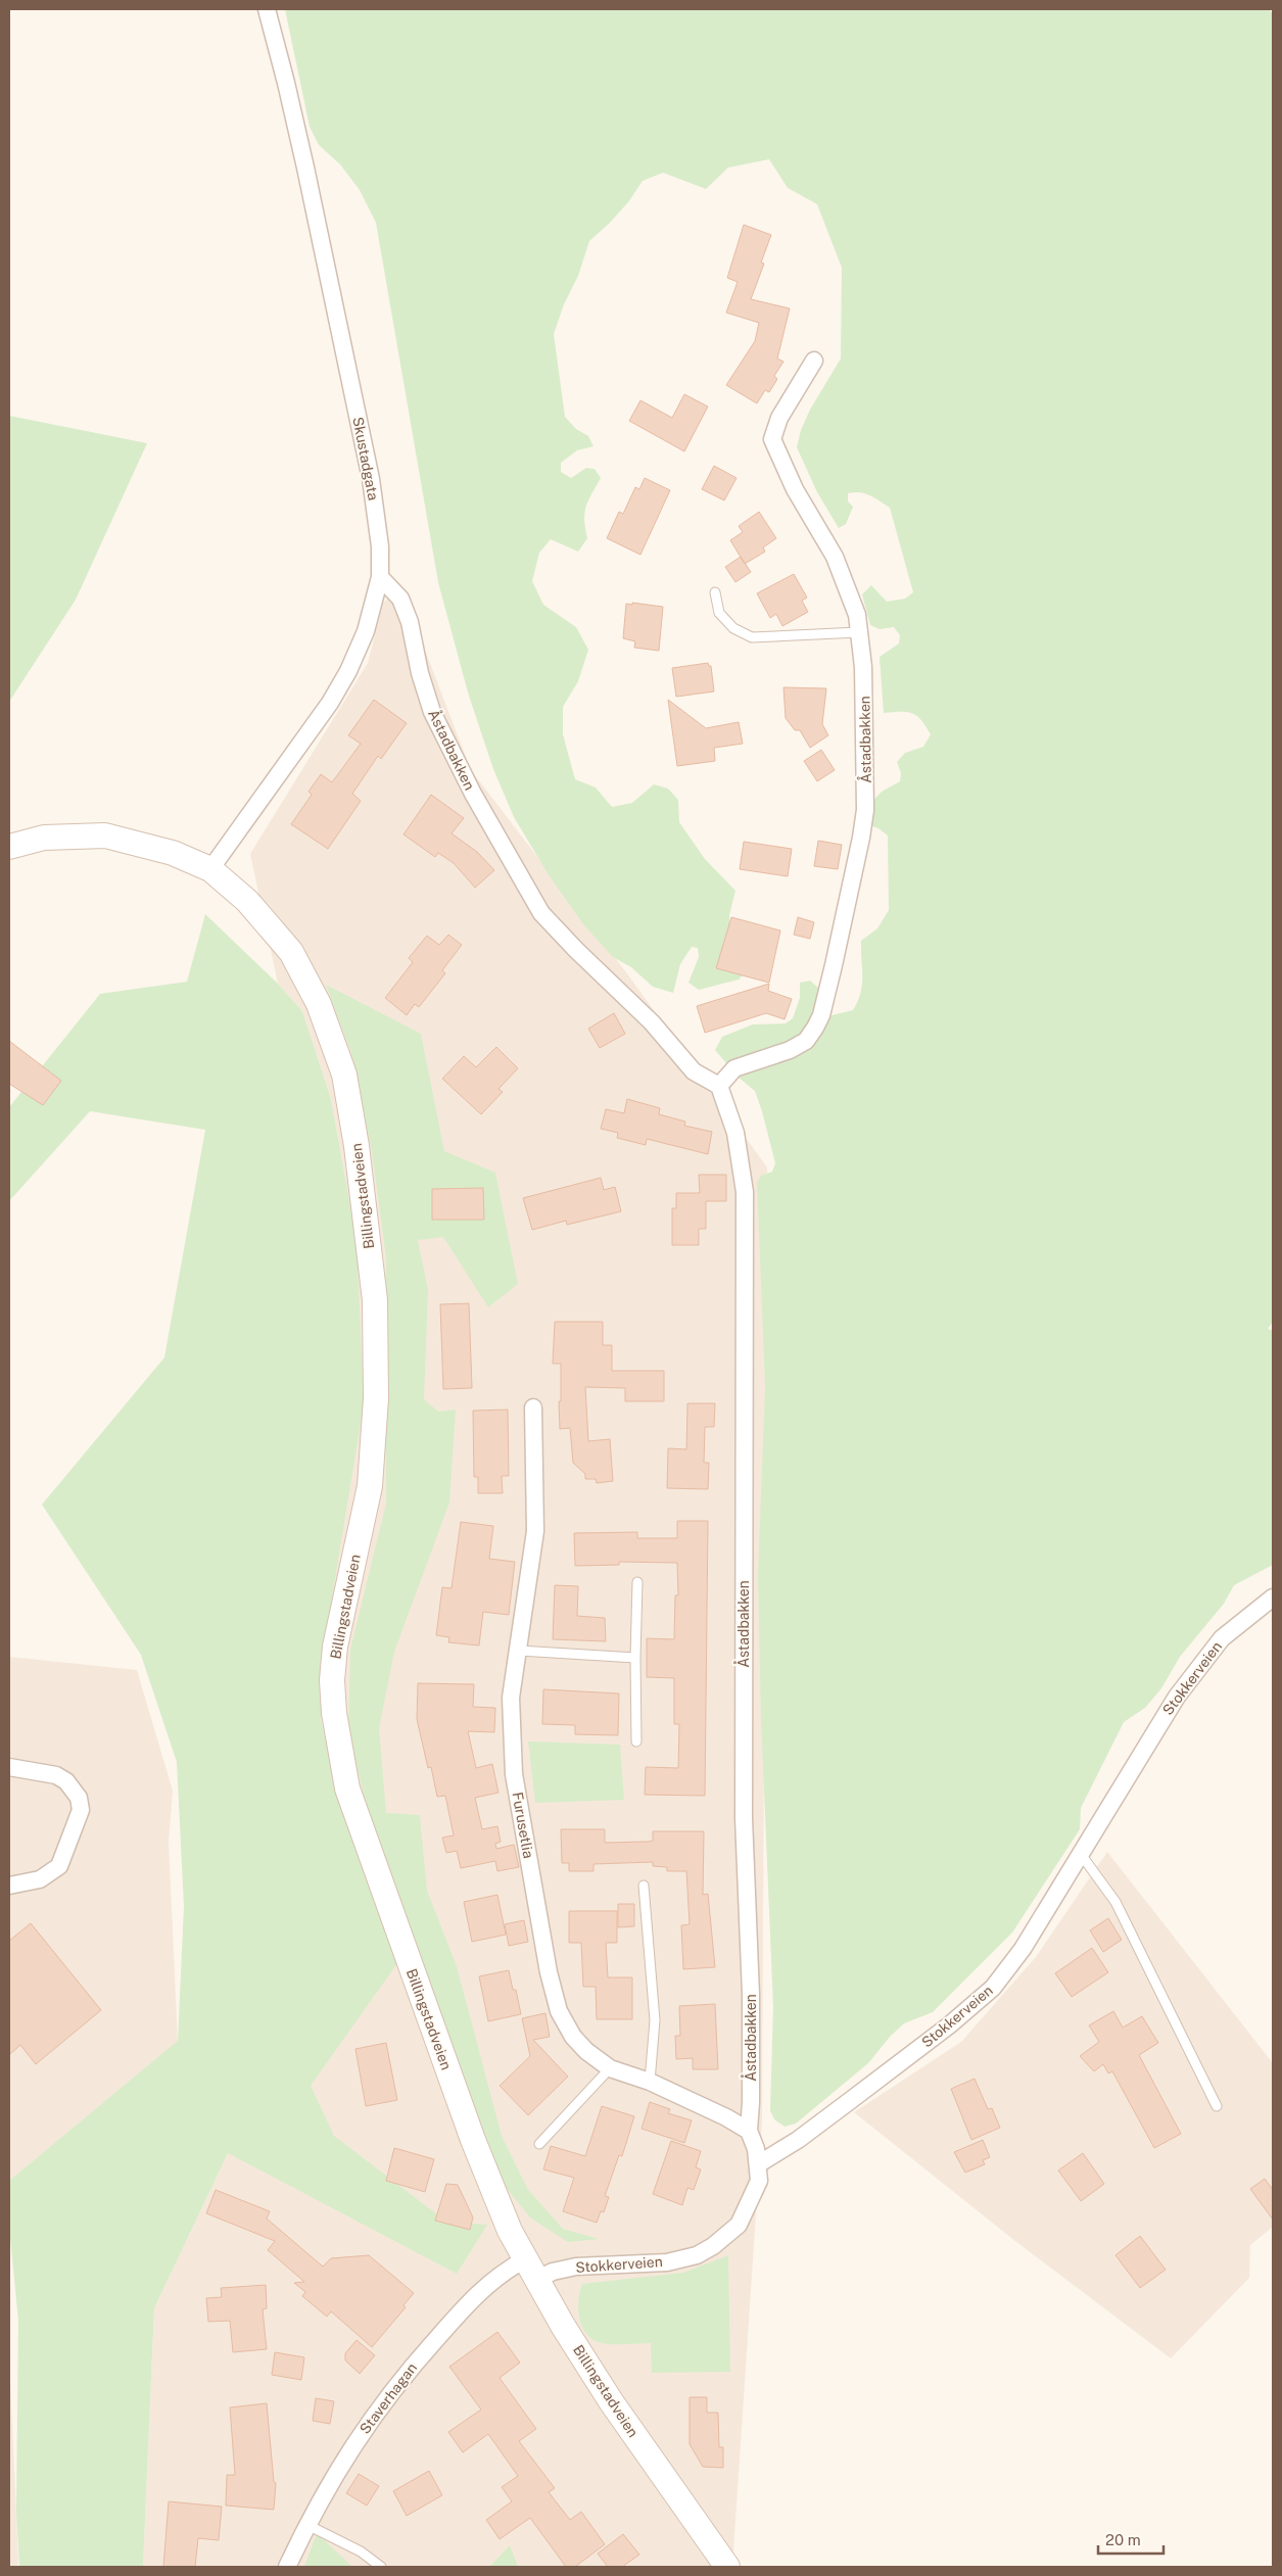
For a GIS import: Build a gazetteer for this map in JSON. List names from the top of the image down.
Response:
{
  "streets": {
    "main road": ["Billingstadveien"],
    "street": [
      "Skustadgata",
      "Åstadbakken",
      "Stokkerveien",
      "Furusetlia",
      "Staverhagan"
    ]
  },
  "crossings": [
    ["Skustadgata", "Åstadbakken"],
    ["Skustadgata", "Billingstadveien"],
    ["Åstadbakken", "Stokkerveien"],
    ["Åstadbakken", "Furusetlia"],
    ["Billingstadveien", "Stokkerveien"],
    ["Billingstadveien", "Staverhagan"],
    ["Stokkerveien", "Staverhagan"]
  ],
  "scale_bar": "20 m"
}
